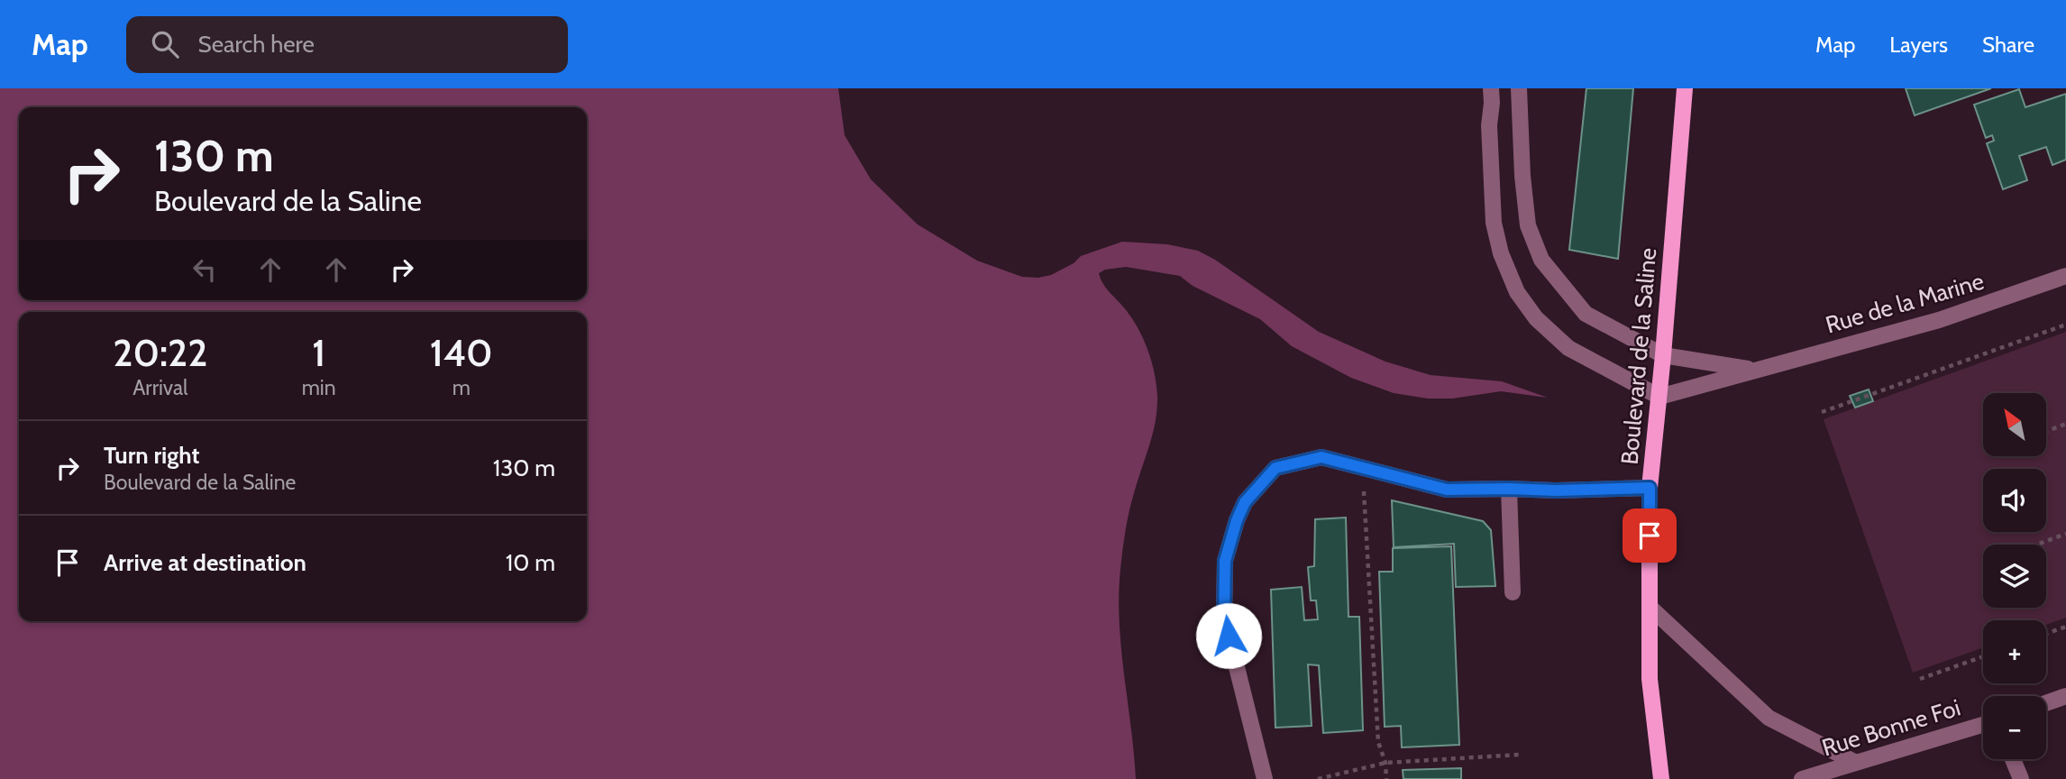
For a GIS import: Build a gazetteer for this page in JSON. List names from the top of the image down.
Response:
{
  "streets": {
    "main road": ["Boulevard de la Saline"],
    "street": ["Rue de la Marine", "Rue Bonne Foi"]
  },
  "crossings": [
    ["Rue de la Marine", "Boulevard de la Saline"]
  ],
  "north": "top left",
  "page": {
    "header": "Map",
    "search": "Search here",
    "nav": ["Map", "Layers", "Share"],
    "turn": ["130 m", "Boulevard de la Saline"],
    "eta": [
      "20:22",
      "Arrival",
      "1",
      "min",
      "140",
      "m"
    ],
    "map_buttons": ["+", "−"],
    "list": [
      {
        "name": "Turn right",
        "note": "Boulevard de la Saline",
        "value": "130 m"
      },
      {
        "name": "Arrive at destination",
        "value": "10 m"
      }
    ]
  }
}
